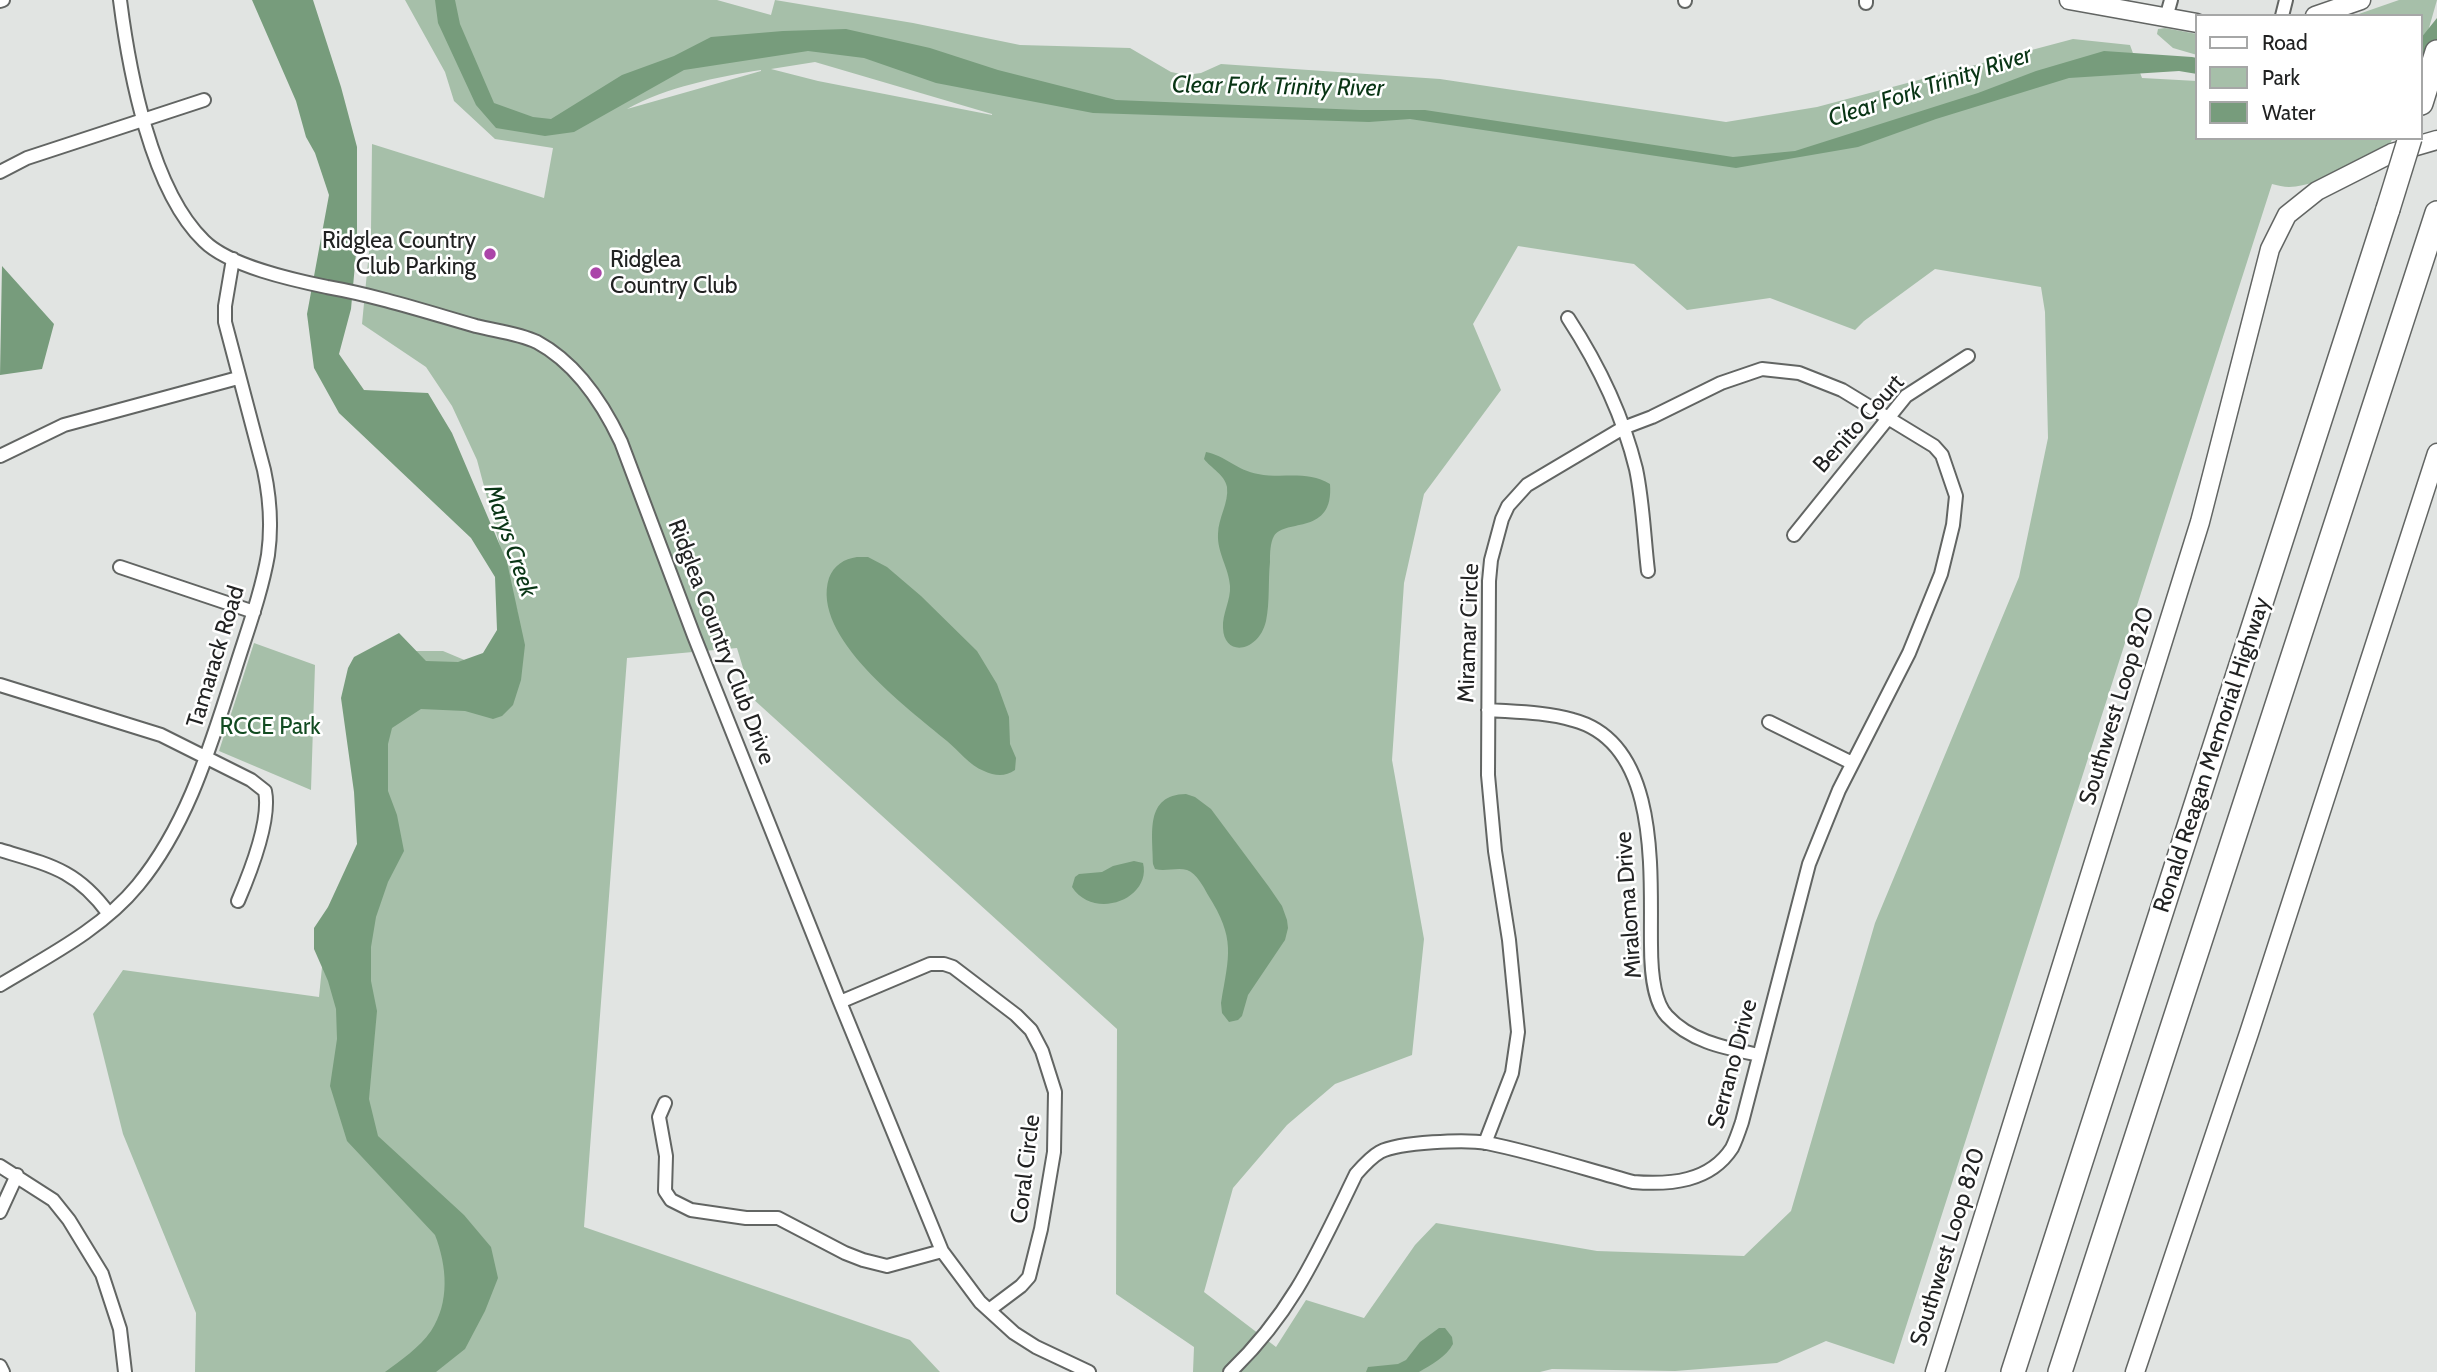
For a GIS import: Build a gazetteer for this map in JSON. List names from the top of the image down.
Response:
{
  "streets": {
    "highway": ["Ronald Reagan Memorial Highway"],
    "street": [
      "Benito Court",
      "Miramar Circle",
      "Ridglea Country Club Drive",
      "Tamarack Road",
      "Southwest Loop 820",
      "Miraloma Drive",
      "Serrano Drive",
      "Coral Circle"
    ]
  },
  "crossings": [
    ["Benito Court", "Miramar Circle"],
    ["Benito Court", "Serrano Drive"],
    ["Miramar Circle", "Miraloma Drive"],
    ["Miramar Circle", "Serrano Drive"],
    ["Ridglea Country Club Drive", "Tamarack Road"],
    ["Ridglea Country Club Drive", "Coral Circle"],
    ["Miraloma Drive", "Serrano Drive"]
  ],
  "water": ["Clear Fork Trinity River", "Marys Creek"],
  "parks": ["RCCE Park"],
  "places": ["Ridglea Country Club Parking", "Ridglea Country Club"],
  "legend": ["Road", "Park", "Water"]
}
